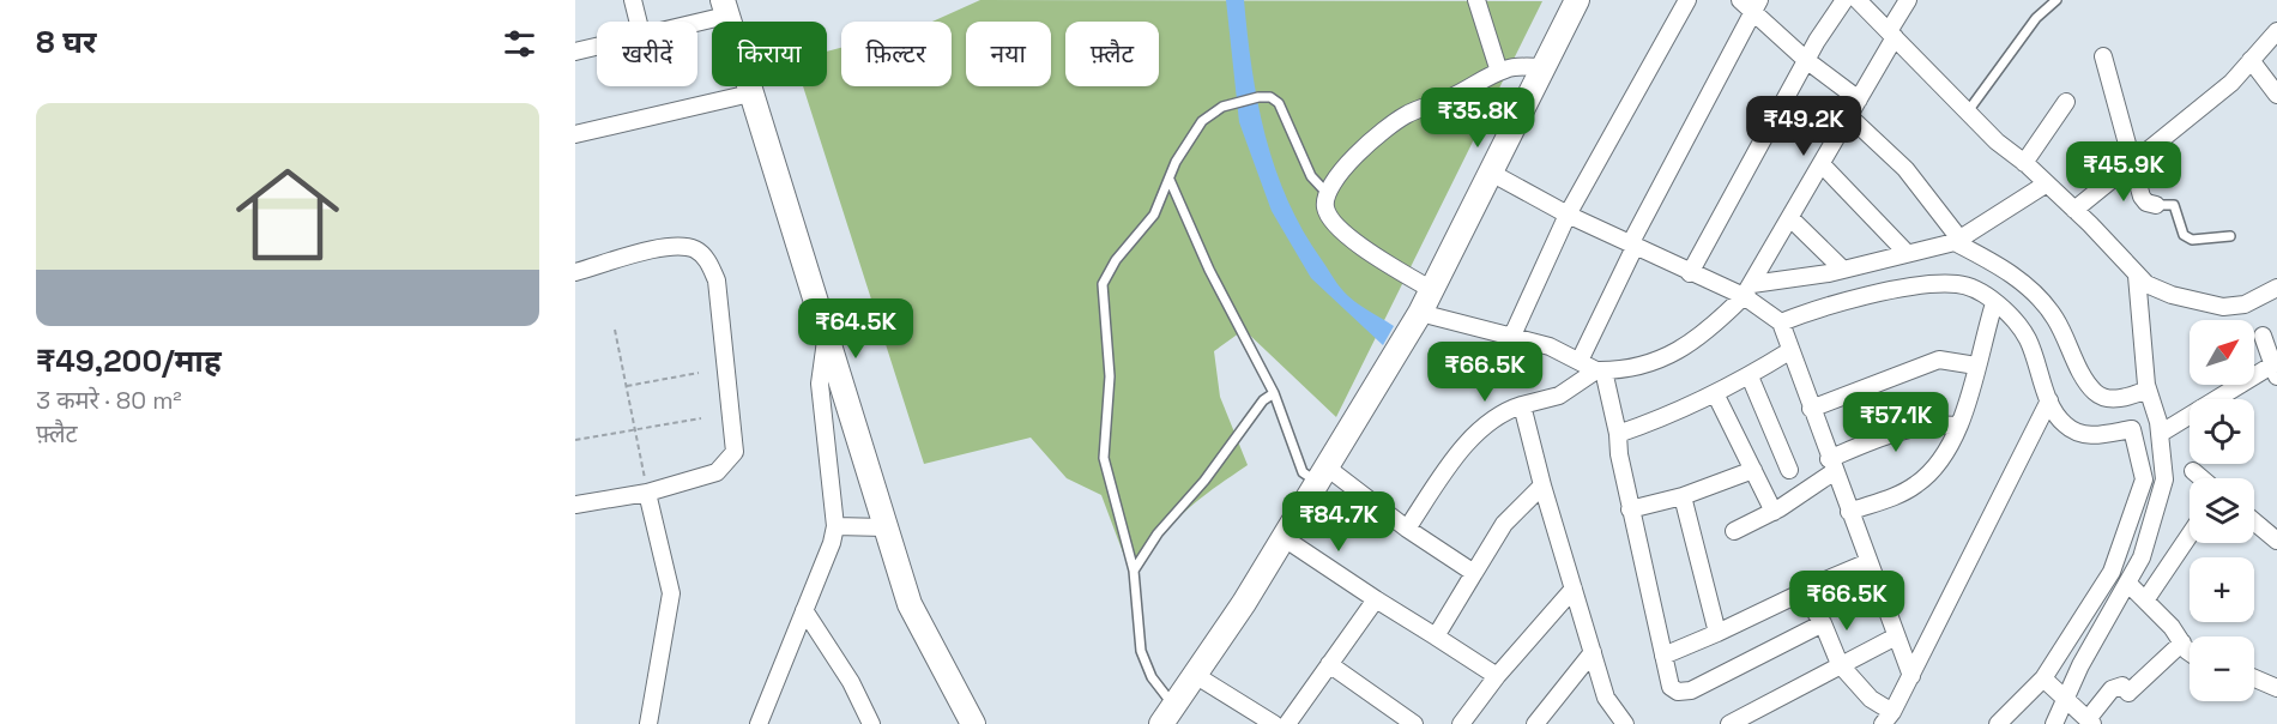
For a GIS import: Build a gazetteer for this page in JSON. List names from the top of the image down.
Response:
{
  "north": "top right",
  "page": {
    "heading": "8 घर",
    "chip": [
      "खरीदें",
      "किराया",
      "फ़िल्टर",
      "नया",
      "फ़्लैट"
    ],
    "list": [
      {
        "name": "₹49,200/माह",
        "note": "3 कमरे · 80 m² · फ़्लैट"
      }
    ],
    "price": [
      "₹35.8K",
      "₹49.2K",
      "₹45.9K",
      "₹64.5K",
      "₹66.5K",
      "₹57.1K",
      "₹84.7K",
      "₹66.5K"
    ],
    "map_buttons": ["+", "−"]
  }
}
